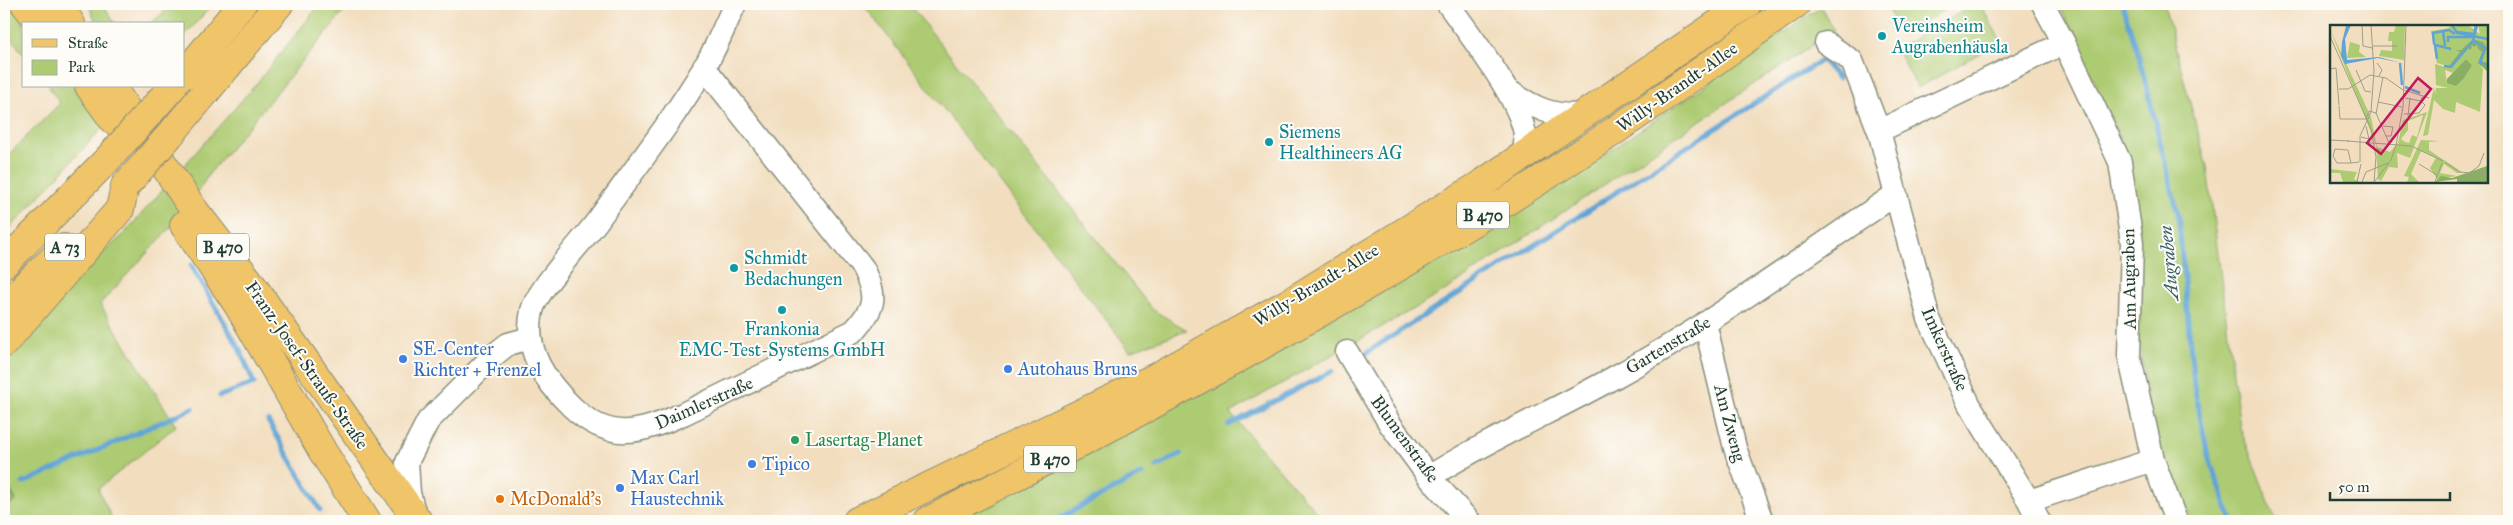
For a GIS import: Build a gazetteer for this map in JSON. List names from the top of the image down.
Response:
{
  "streets": {
    "main road": [
      "Willy-Brandt-Allee",
      "B 470",
      "A 73",
      "Franz-Josef-Strauß-Straße"
    ],
    "street": [
      "Am Augraben",
      "Gartenstraße",
      "Imkerstraße",
      "Daimlerstraße",
      "Am Zweng",
      "Blumenstraße"
    ]
  },
  "crossings": [
    ["Gartenstraße", "Imkerstraße"],
    ["Gartenstraße", "Am Zweng"],
    ["Gartenstraße", "Blumenstraße"]
  ],
  "water": ["Augraben"],
  "places": [
    "Vereinsheim Augrabenhäusla",
    "Siemens Healthineers AG",
    "Schmidt Bedachungen",
    "Frankonia EMC-Test-Systems GmbH",
    "SE-Center Richter + Frenzel",
    "Autohaus Bruns",
    "Lasertag-Planet",
    "Tipico",
    "Max Carl Haustechnik",
    "McDonald's"
  ],
  "legend": ["Straße", "Park"],
  "scale_bar": "50 m"
}
